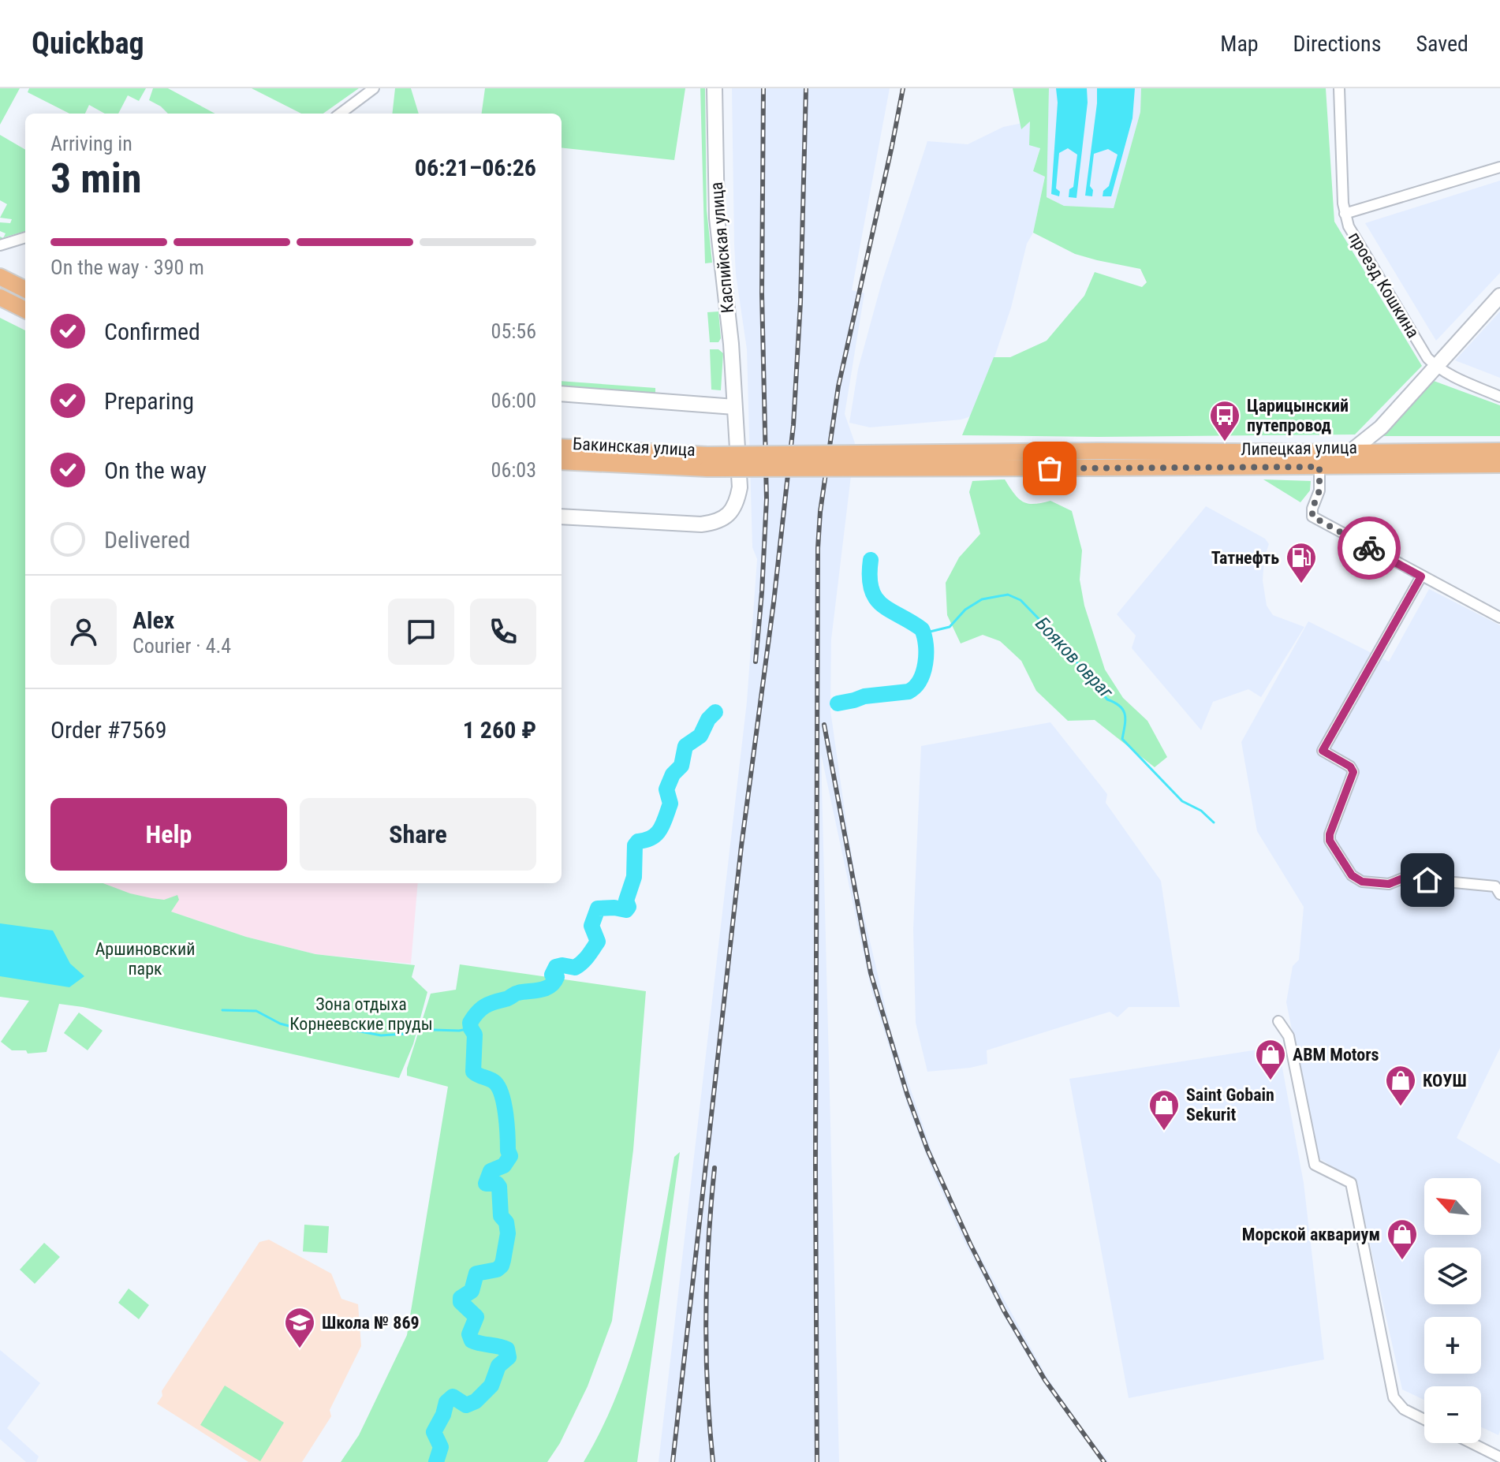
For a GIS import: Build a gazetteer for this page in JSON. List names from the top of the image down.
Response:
{
  "streets": {
    "main road": ["Каспийская улица", "Бакинская улица", "Липецкая улица"],
    "street": ["проезд Кошкина"]
  },
  "crossings": [
    ["Бакинская улица", "Липецкая улица"]
  ],
  "water": ["Бояков овраг"],
  "parks": ["Аршиновский парк", "Зона отдыха Корнеевские пруды"],
  "places": {
    "bus stop": ["Царицынский путепровод"],
    "fuel station": ["Татнефть"],
    "shop": [
      "ABM Motors",
      "КОУШ",
      "Saint Gobain Sekurit",
      "Морской аквариум"
    ],
    "school or university": ["Школа № 869"]
  },
  "north": "top left",
  "page": {
    "header": "Quickbag",
    "nav": ["Map", "Directions", "Saved"],
    "heading": ["3 min", "Arriving in", "06:21–06:26"],
    "panel": [
      "Alex",
      "Courier · 4.4",
      "Order #7569",
      "1 260 ₽"
    ],
    "bar": "On the way · 390 m",
    "list": [
      ["Confirmed", "05:56"],
      ["Preparing", "06:00"],
      ["On the way", "06:03"],
      "Delivered"
    ],
    "buttons": ["Help", "Share"],
    "map_buttons": ["+", "−"]
  }
}
